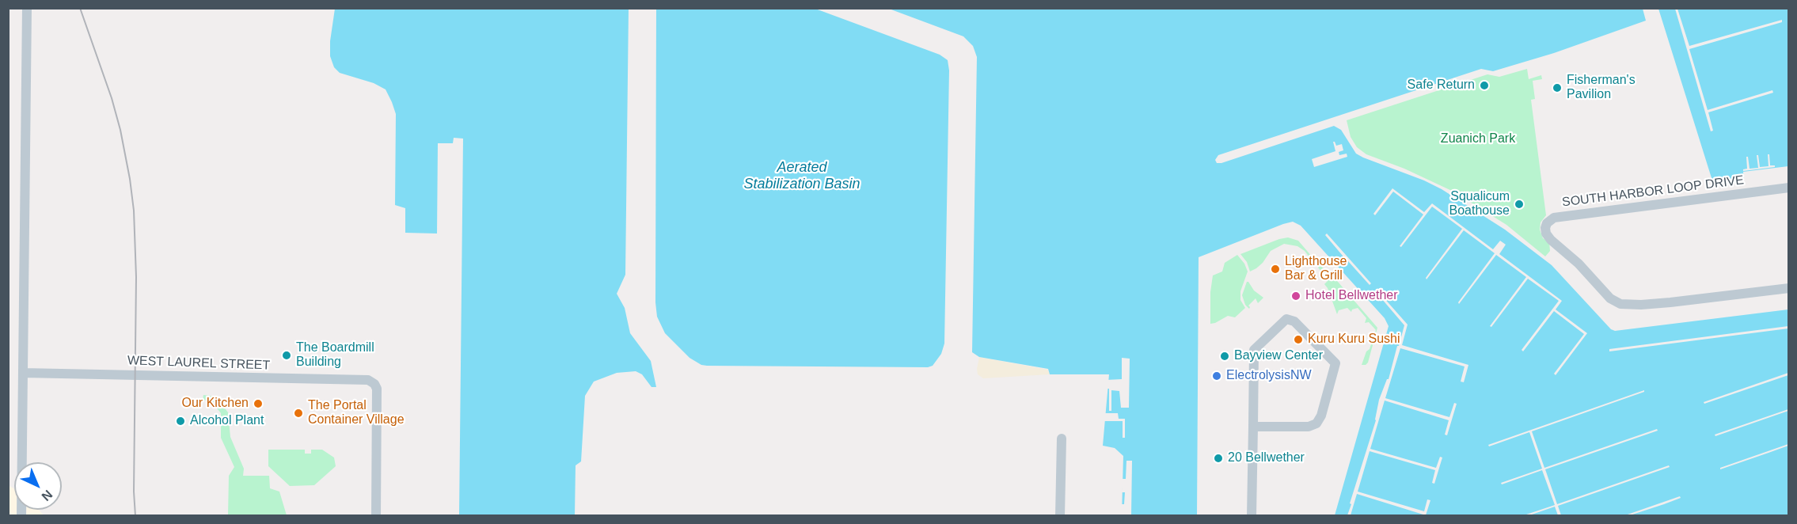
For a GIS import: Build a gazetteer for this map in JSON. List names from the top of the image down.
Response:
{
  "streets": {
    "street": ["SOUTH HARBOR LOOP DRIVE", "WEST LAUREL STREET"]
  },
  "water": ["Aerated Stabilization Basin"],
  "parks": ["Zuanich Park"],
  "places": [
    "Safe Return",
    "Fisherman's Pavilion",
    "Squalicum Boathouse",
    "Lighthouse Bar & Grill",
    "Hotel Bellwether",
    "Kuru Kuru Sushi",
    "The Boardmill Building",
    "Bayview Center",
    "ElectrolysisNW",
    "Our Kitchen",
    "The Portal Container Village",
    "Alcohol Plant",
    "20 Bellwether"
  ],
  "north": "bottom right"
}
